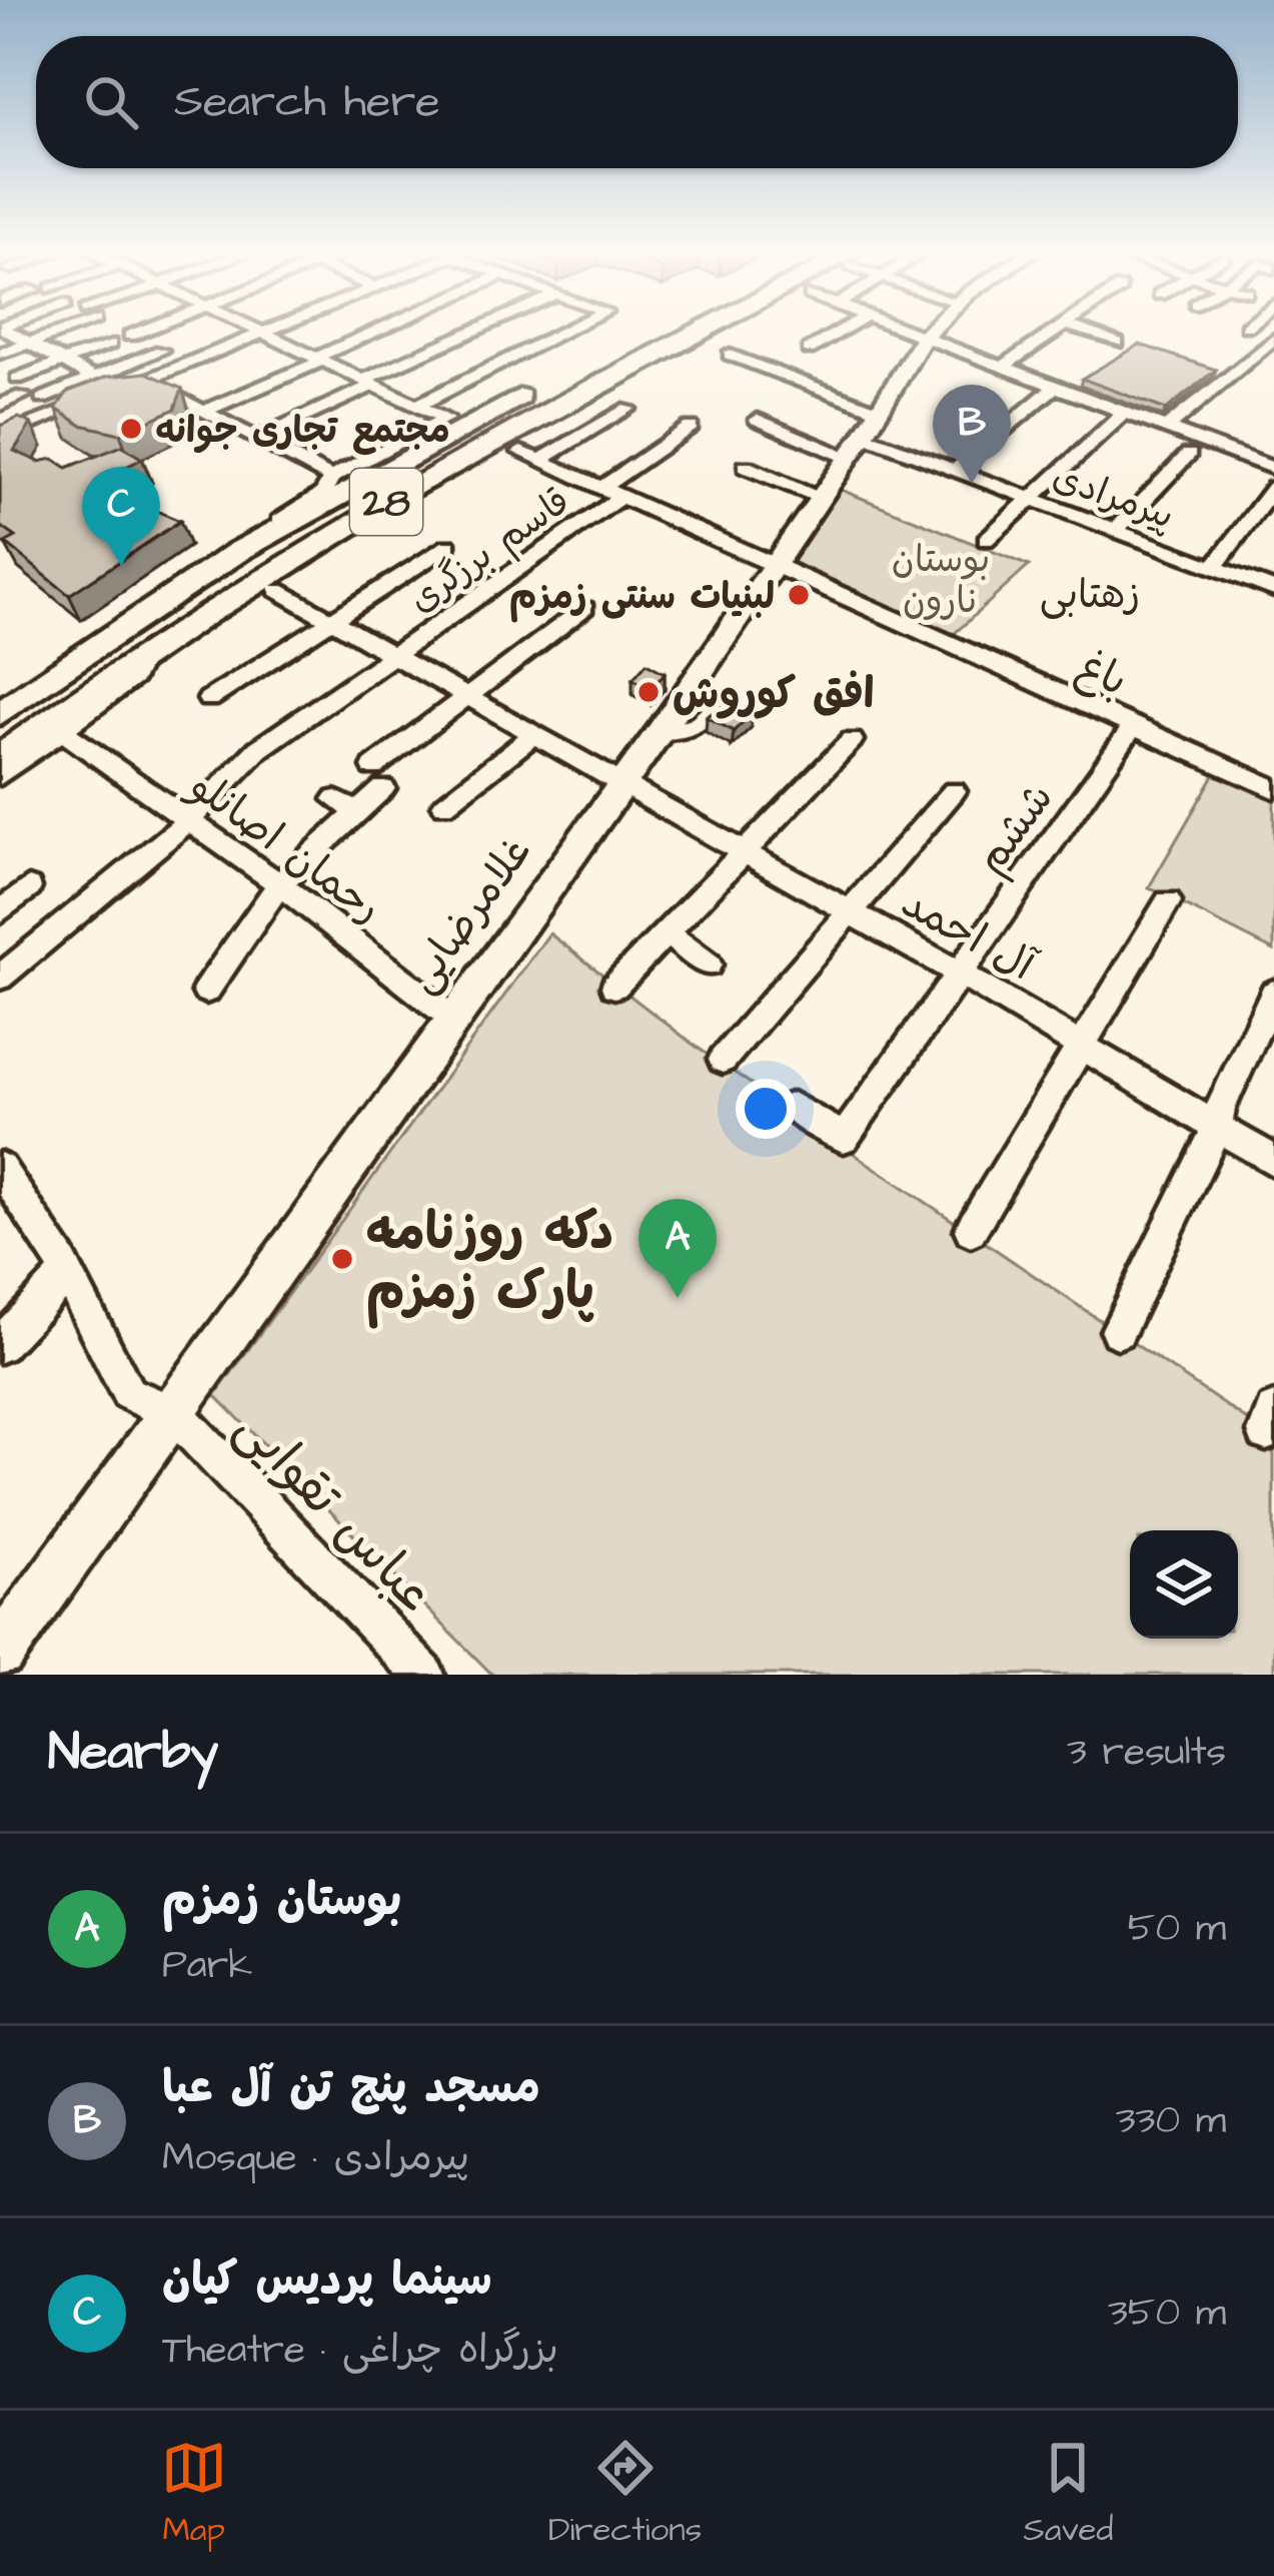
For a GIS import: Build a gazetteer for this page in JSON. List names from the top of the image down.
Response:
{
  "streets": {
    "highway": ["28"],
    "main road": ["غلامرضایی"],
    "street": [
      "پیرمرادی",
      "قاسم برزگری",
      "باغ",
      "ششم",
      "رحمان اصانلو",
      "آل احمد",
      "عباس تقوایی"
    ]
  },
  "crossings": [
    ["پیرمرادی", "غلامرضایی"],
    ["قاسم برزگری", "باغ"],
    ["قاسم برزگری", "رحمان اصانلو"],
    ["قاسم برزگری", "آل احمد"],
    ["باغ", "ششم"],
    ["باغ", "غلامرضایی"],
    ["ششم", "آل احمد"],
    ["رحمان اصانلو", "غلامرضایی"],
    ["غلامرضایی", "آل احمد"],
    ["غلامرضایی", "عباس تقوایی"]
  ],
  "districts": ["زهتابی"],
  "parks": ["بوستان نارون"],
  "places": [
    "مجتمع تجاری جوانه",
    "لبنیات سنتی زمزم",
    "افق کوروش",
    "دکه روزنامه پارک زمزم"
  ],
  "page": {
    "search": "Search here",
    "pins": ["B", "C", "A"],
    "heading": ["Nearby", "3 results"],
    "list": [
      {
        "mark": "A",
        "name": "بوستان زمزم",
        "note": "Park",
        "value": "50 m"
      },
      {
        "mark": "B",
        "name": "مسجد پنج تن آل عبا",
        "note": "Mosque · پیرمرادی",
        "value": "330 m"
      },
      {
        "mark": "C",
        "name": "سینما پردیس کیان",
        "note": "Theatre · بزرگراه چراغی",
        "value": "350 m"
      }
    ],
    "nav": ["Map", "Directions", "Saved"]
  }
}
